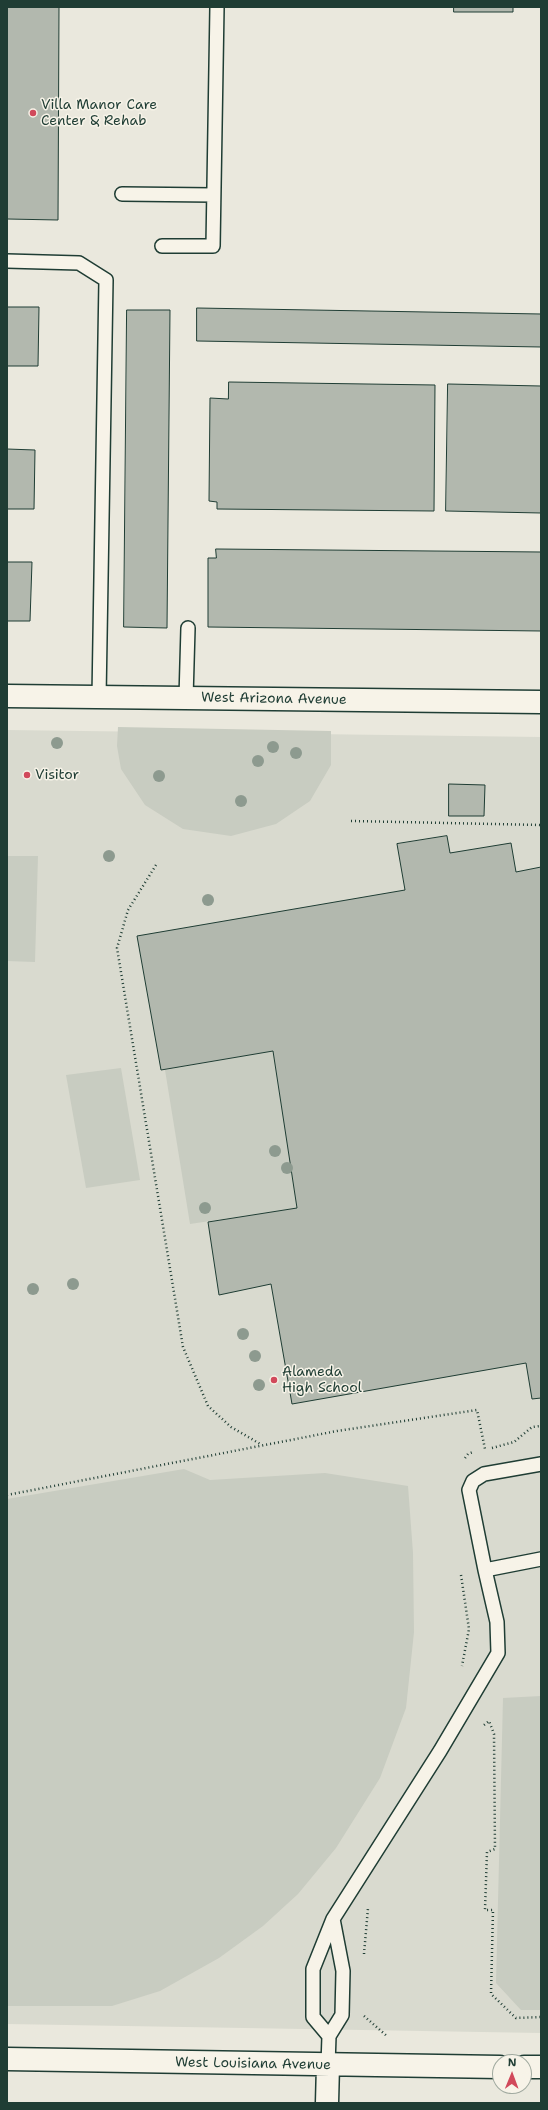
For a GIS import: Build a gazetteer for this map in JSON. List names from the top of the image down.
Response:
{
  "streets": {
    "street": ["West Arizona Avenue", "West Louisiana Avenue"]
  },
  "places": ["Villa Manor Care Center & Rehab", "Visitor", "Alameda High School"],
  "north": "top"
}
